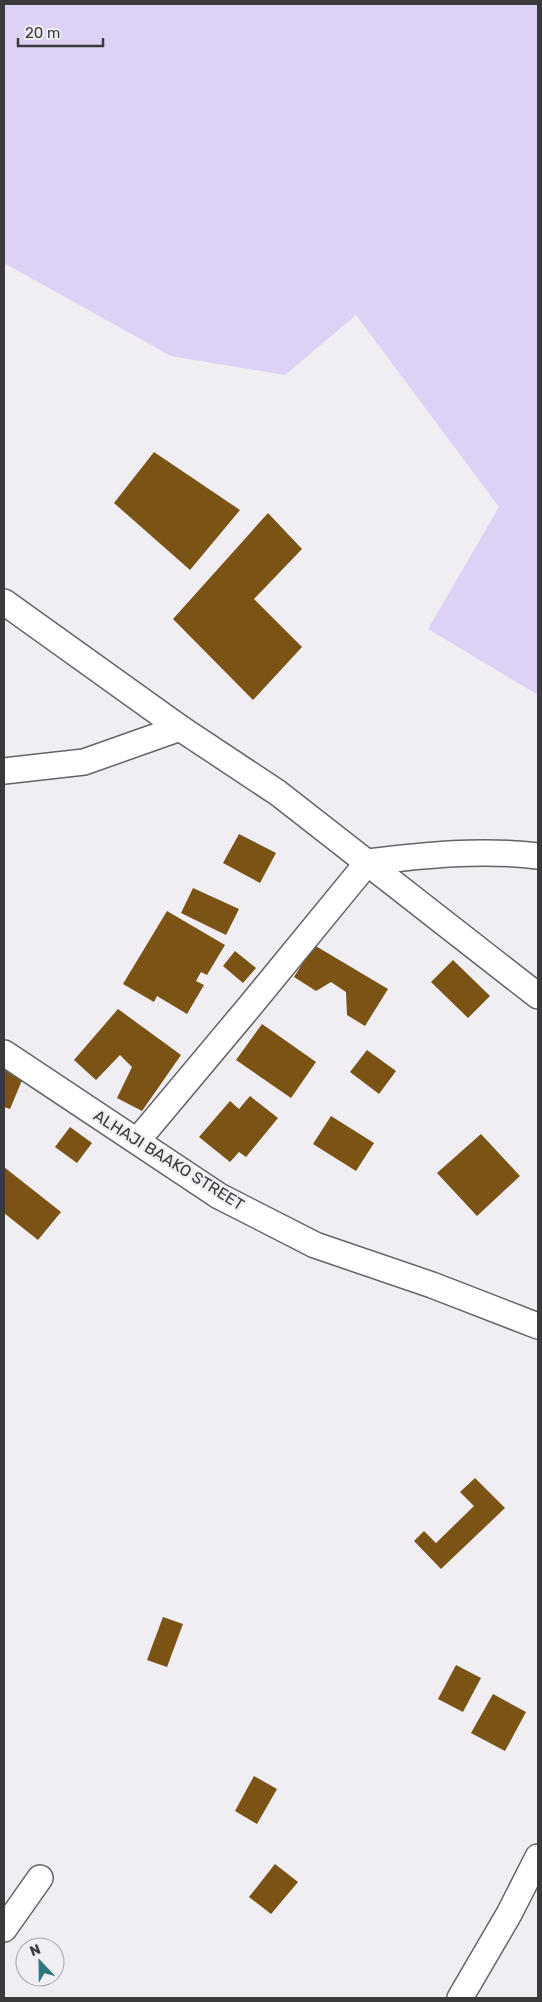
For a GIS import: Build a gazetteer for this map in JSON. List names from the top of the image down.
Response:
{
  "streets": {
    "street": ["ALHAJI BAAKO STREET"]
  },
  "scale_bar": "20 m",
  "north": "top"
}
